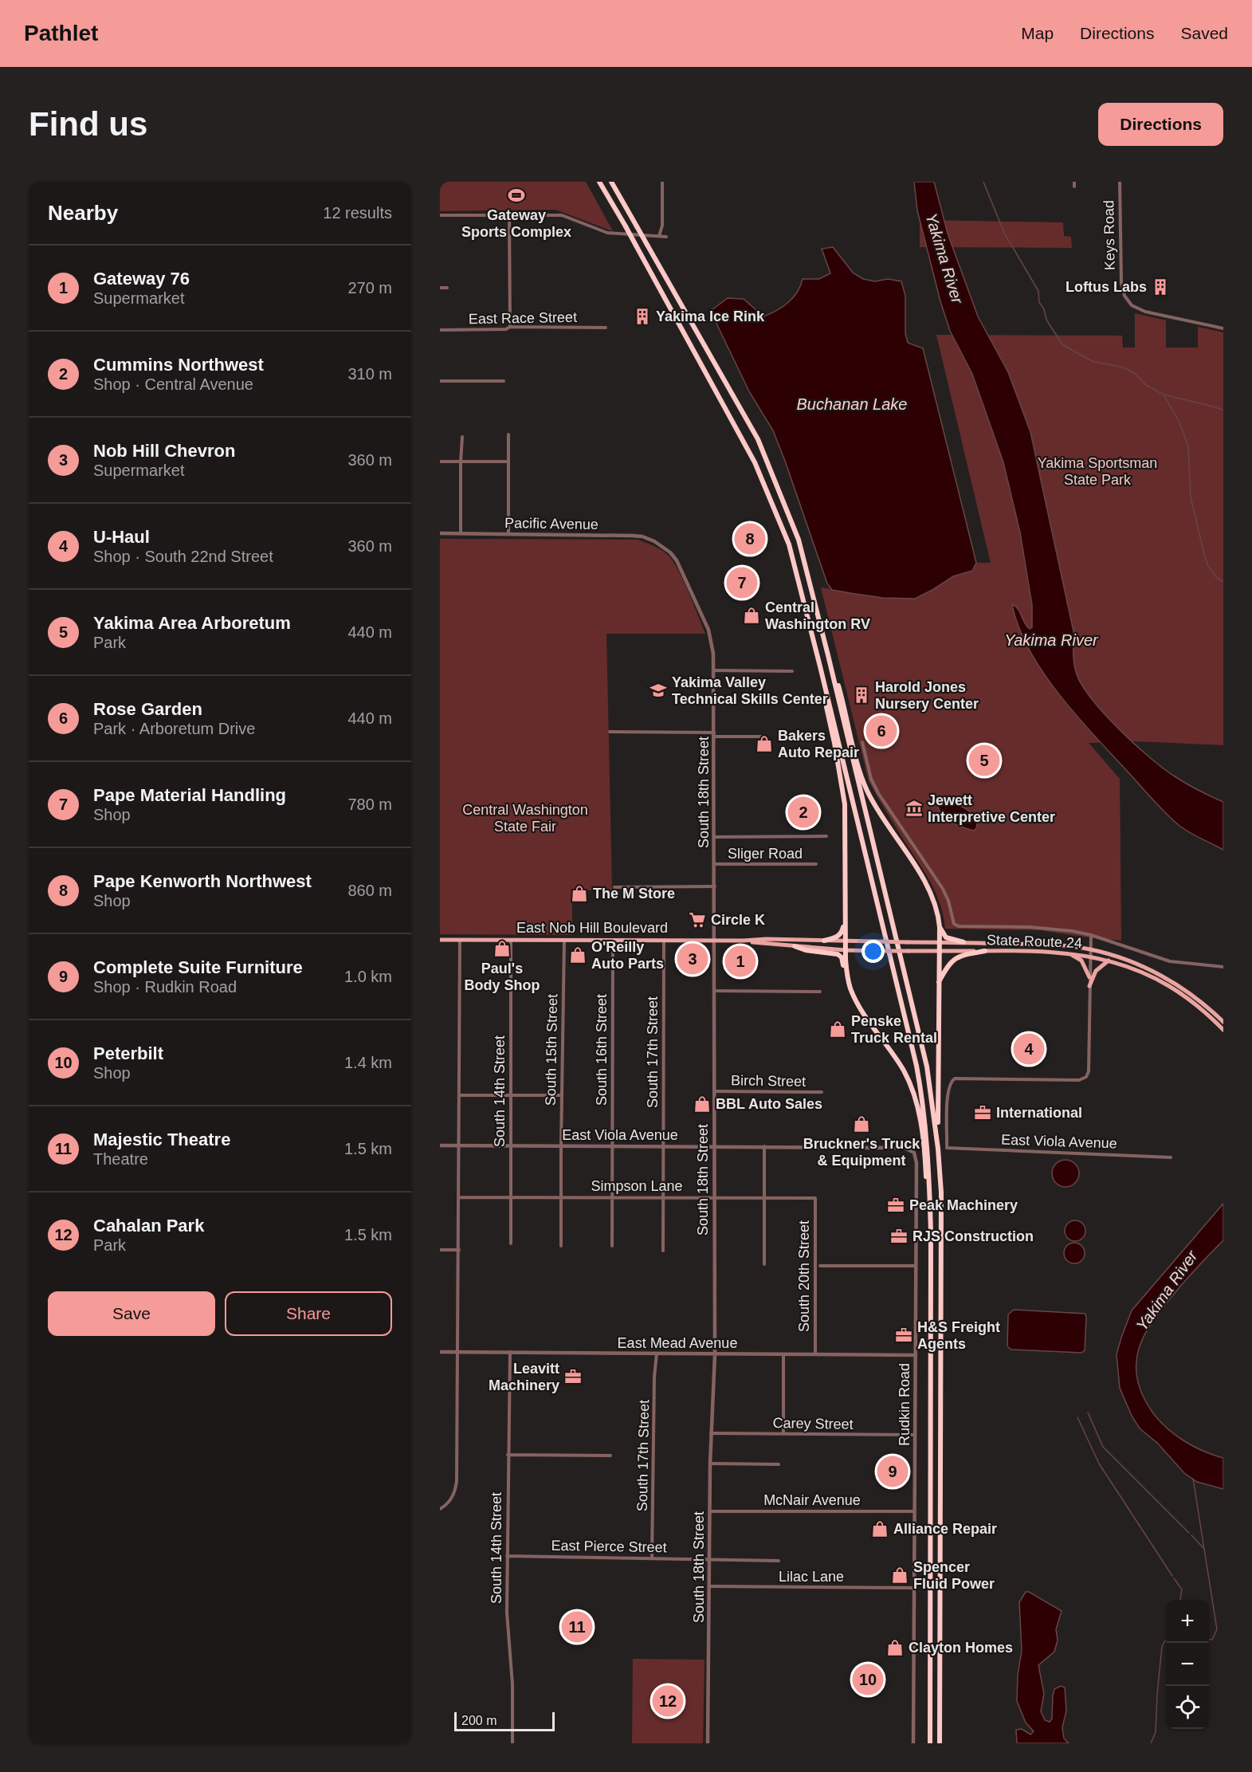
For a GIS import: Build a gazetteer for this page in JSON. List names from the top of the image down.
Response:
{
  "streets": {
    "main road": ["East Nob Hill Boulevard", "State Route 24"],
    "street": [
      "Keys Road",
      "East Race Street",
      "Pacific Avenue",
      "South 18th Street",
      "Sliger Road",
      "South 15th Street",
      "South 16th Street",
      "South 17th Street",
      "Birch Street",
      "South 14th Street",
      "East Viola Avenue",
      "Simpson Lane",
      "South 20th Street",
      "East Mead Avenue",
      "Rudkin Road",
      "Carey Street",
      "McNair Avenue",
      "East Pierce Street",
      "Lilac Lane"
    ]
  },
  "crossings": [
    ["Pacific Avenue", "South 18th Street"],
    ["South 18th Street", "Sliger Road"],
    ["South 18th Street", "East Nob Hill Boulevard"],
    ["South 18th Street", "Birch Street"],
    ["South 18th Street", "East Viola Avenue"],
    ["South 18th Street", "Simpson Lane"],
    ["South 18th Street", "East Mead Avenue"],
    ["South 18th Street", "Carey Street"],
    ["South 18th Street", "McNair Avenue"],
    ["South 18th Street", "East Pierce Street"],
    ["South 18th Street", "Lilac Lane"],
    ["East Nob Hill Boulevard", "State Route 24"],
    ["East Nob Hill Boulevard", "South 15th Street"],
    ["East Nob Hill Boulevard", "South 16th Street"],
    ["East Nob Hill Boulevard", "South 17th Street"],
    ["East Nob Hill Boulevard", "South 14th Street"],
    ["South 15th Street", "East Viola Avenue"],
    ["South 15th Street", "Simpson Lane"],
    ["South 16th Street", "East Viola Avenue"],
    ["South 16th Street", "Simpson Lane"],
    ["South 17th Street", "East Viola Avenue"],
    ["South 17th Street", "Simpson Lane"],
    ["South 17th Street", "East Mead Avenue"],
    ["South 17th Street", "East Pierce Street"],
    ["South 14th Street", "East Viola Avenue"],
    ["South 14th Street", "Simpson Lane"],
    ["South 14th Street", "East Mead Avenue"],
    ["South 14th Street", "East Pierce Street"],
    ["East Viola Avenue", "Rudkin Road"],
    ["Simpson Lane", "South 20th Street"],
    ["South 20th Street", "East Mead Avenue"],
    ["East Mead Avenue", "Rudkin Road"],
    ["Rudkin Road", "Carey Street"],
    ["Rudkin Road", "McNair Avenue"],
    ["Rudkin Road", "Lilac Lane"]
  ],
  "water": ["Yakima River", "Buchanan Lake"],
  "parks": ["Yakima Sportsman State Park", "Central Washington State Fair"],
  "places": {
    "sports": ["Gateway Sports Complex"],
    "building": ["Loftus Labs", "Yakima Ice Rink", "Harold Jones Nursery Center"],
    "shop": [
      "Central Washington RV",
      "Bakers Auto Repair",
      "The M Store",
      "Paul's Body Shop",
      "O'Reilly Auto Parts",
      "Penske Truck Rental",
      "BBL Auto Sales",
      "Bruckner's Truck & Equipment",
      "Alliance Repair",
      "Spencer Fluid Power",
      "Clayton Homes"
    ],
    "school or university": ["Yakima Valley Technical Skills Center"],
    "museum": ["Jewett Interpretive Center"],
    "supermarket": ["Circle K"],
    "office": [
      "International",
      "Peak Machinery",
      "RJS Construction",
      "H&S Freight Agents",
      "Leavitt Machinery"
    ]
  },
  "scale_bar": "200 m",
  "page": {
    "header": "Pathlet",
    "nav": ["Map", "Directions", "Saved"],
    "buttons": [
      "Directions",
      ["Save", "Share"]
    ],
    "title": "Find us",
    "heading": ["Nearby", "12 results"],
    "list": [
      {
        "mark": "1",
        "name": "Gateway 76",
        "note": "Supermarket",
        "value": "270 m"
      },
      {
        "mark": "2",
        "name": "Cummins Northwest",
        "note": "Shop · Central Avenue",
        "value": "310 m"
      },
      {
        "mark": "3",
        "name": "Nob Hill Chevron",
        "note": "Supermarket",
        "value": "360 m"
      },
      {
        "mark": "4",
        "name": "U-Haul",
        "note": "Shop · South 22nd Street",
        "value": "360 m"
      },
      {
        "mark": "5",
        "name": "Yakima Area Arboretum",
        "note": "Park",
        "value": "440 m"
      },
      {
        "mark": "6",
        "name": "Rose Garden",
        "note": "Park · Arboretum Drive",
        "value": "440 m"
      },
      {
        "mark": "7",
        "name": "Pape Material Handling",
        "note": "Shop",
        "value": "780 m"
      },
      {
        "mark": "8",
        "name": "Pape Kenworth Northwest",
        "note": "Shop",
        "value": "860 m"
      },
      {
        "mark": "9",
        "name": "Complete Suite Furniture",
        "note": "Shop · Rudkin Road",
        "value": "1.0 km"
      },
      {
        "mark": "10",
        "name": "Peterbilt",
        "note": "Shop",
        "value": "1.4 km"
      },
      {
        "mark": "11",
        "name": "Majestic Theatre",
        "note": "Theatre",
        "value": "1.5 km"
      },
      {
        "mark": "12",
        "name": "Cahalan Park",
        "note": "Park",
        "value": "1.5 km"
      }
    ],
    "pins": [
      "8",
      "7",
      "6",
      "5",
      "2",
      "3",
      "1",
      "4",
      "9",
      "11",
      "10",
      "12"
    ],
    "map_buttons": ["+", "−"],
    "scale": "200 m"
  }
}
